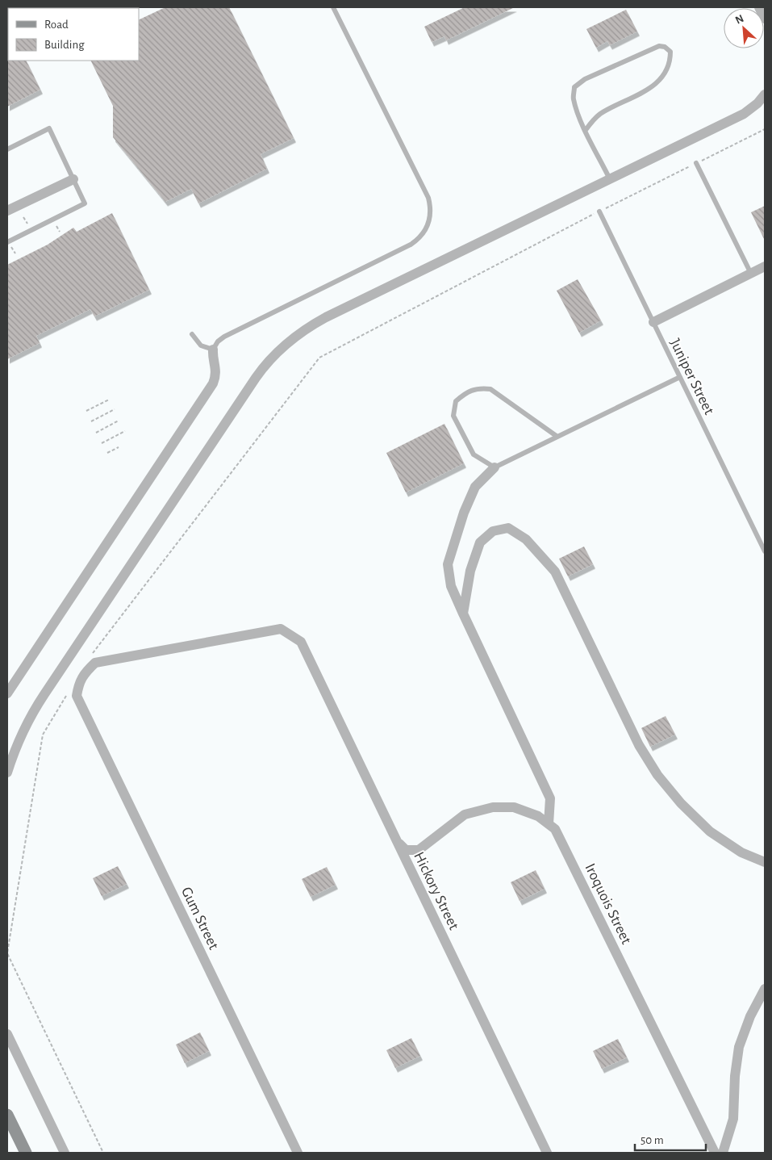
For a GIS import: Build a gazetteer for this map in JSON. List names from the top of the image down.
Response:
{
  "streets": {
    "street": ["Hickory Street", "Iroquois Street", "Gum Street"],
    "lane": ["Juniper Street"]
  },
  "crossings": [
    ["Hickory Street", "Iroquois Street"],
    ["Hickory Street", "Gum Street"]
  ],
  "legend": ["Road", "Building"],
  "scale_bar": "50 m",
  "north": "top left"
}
